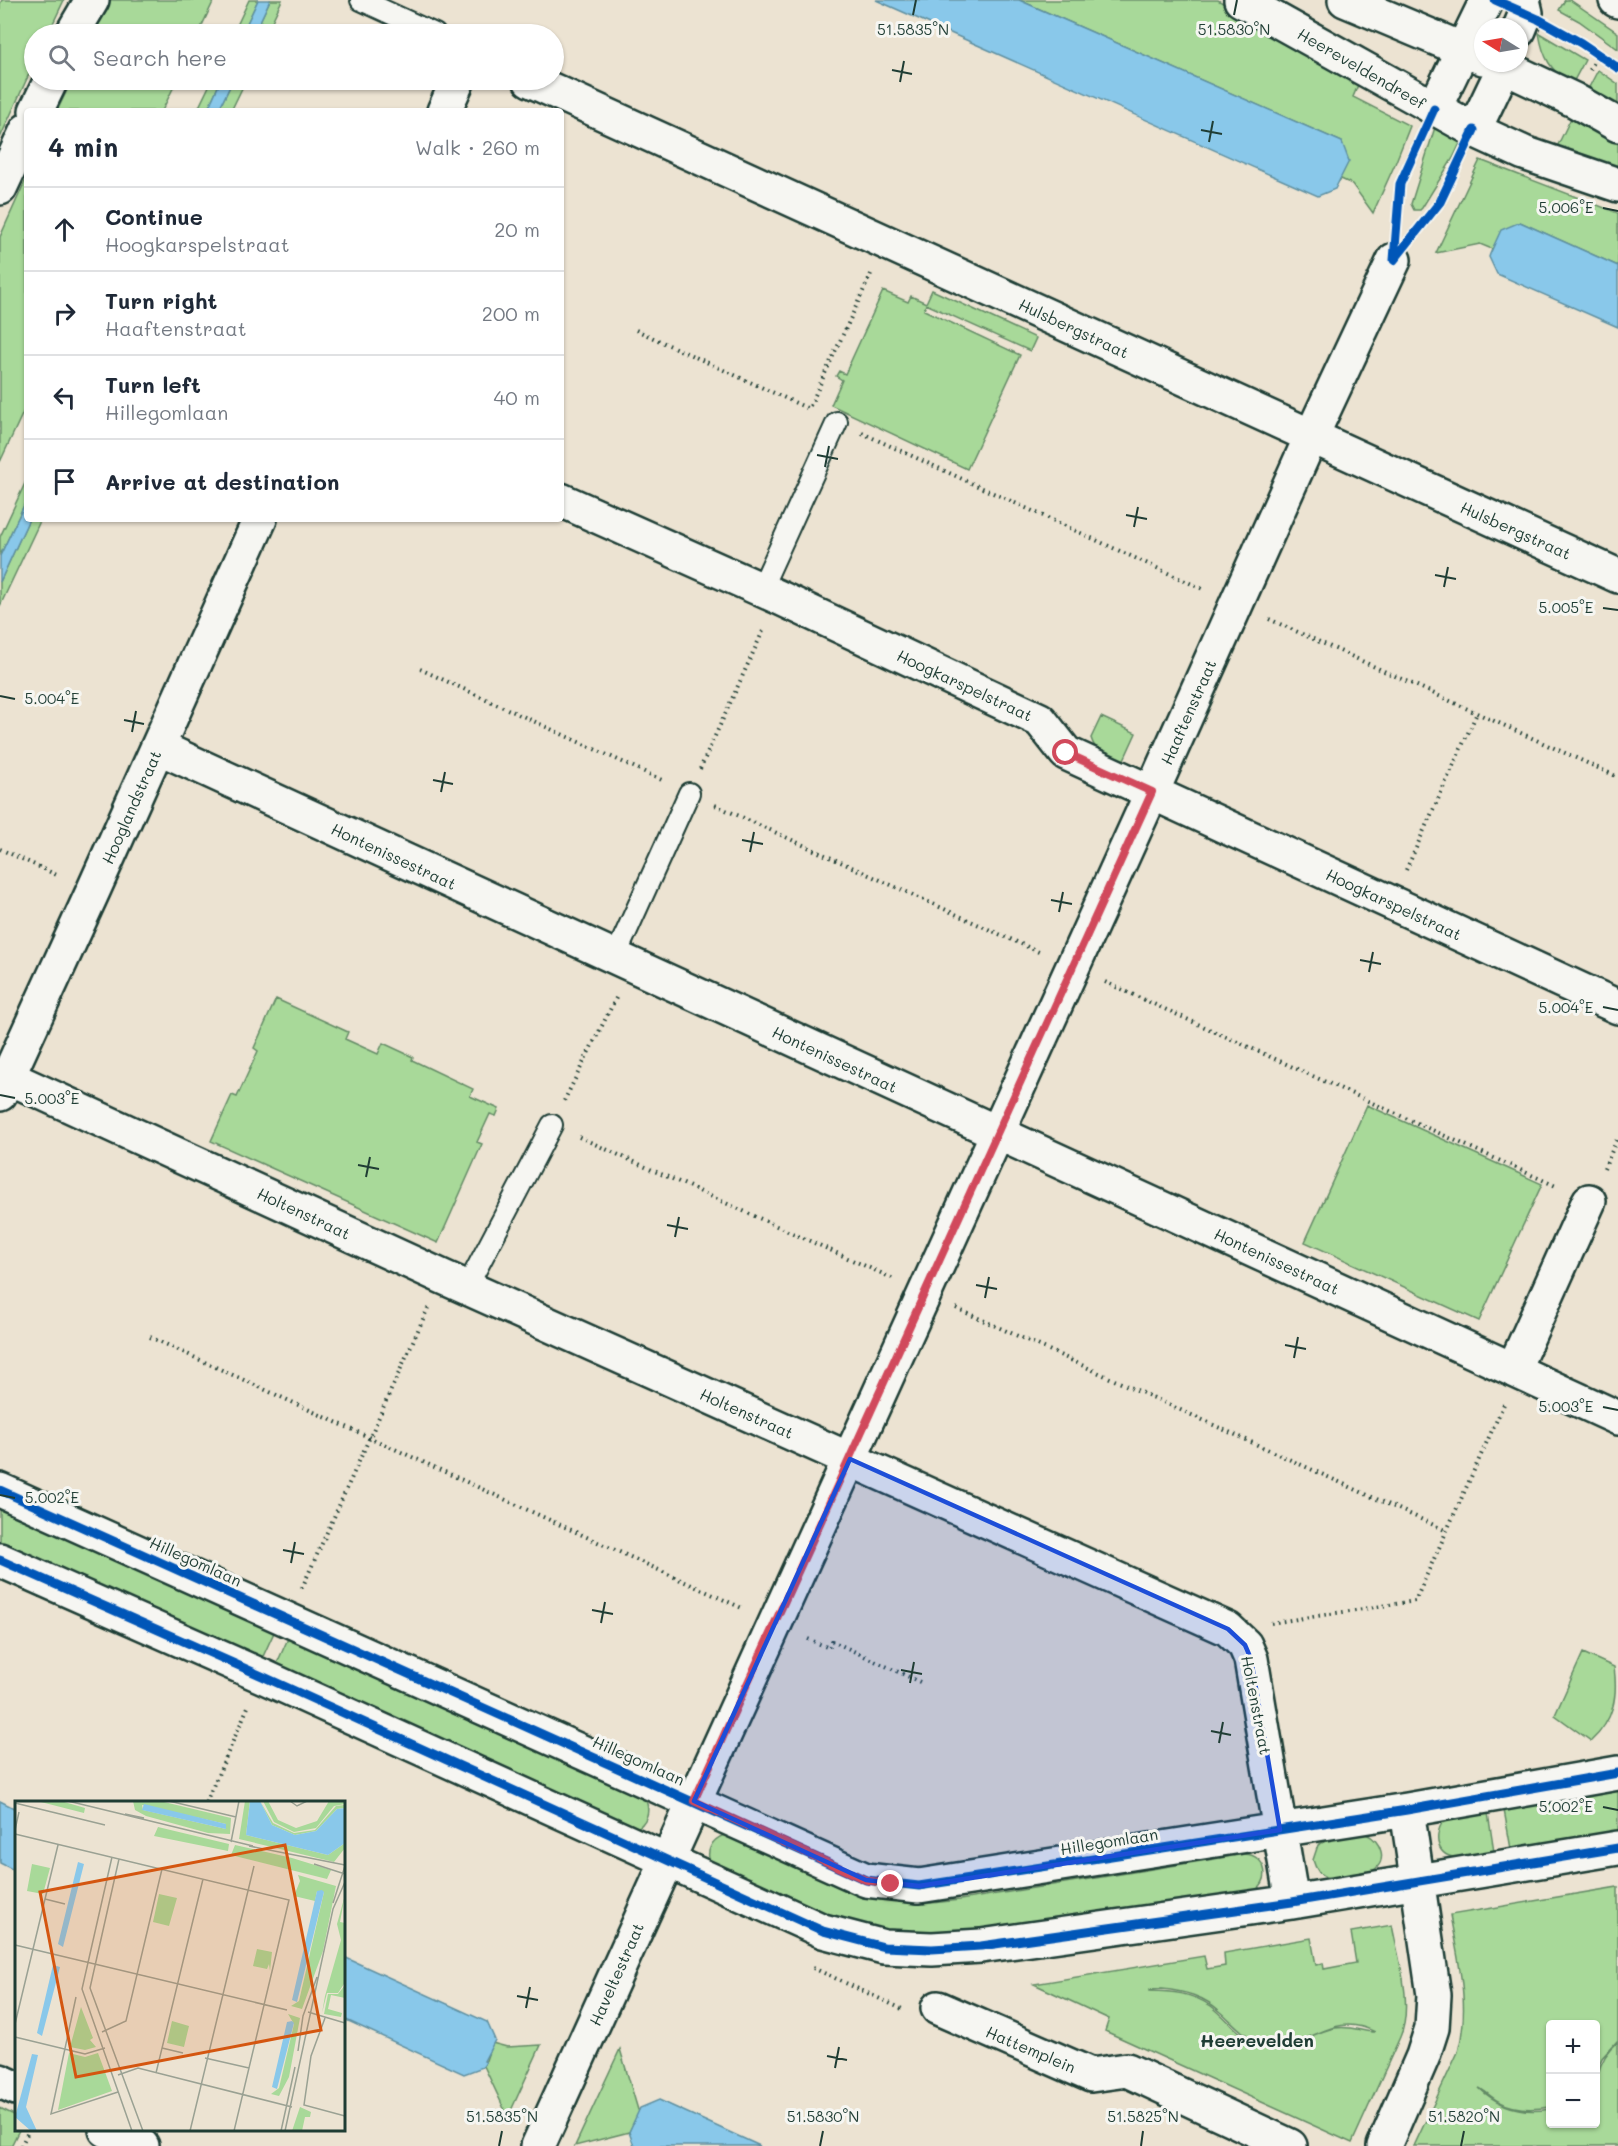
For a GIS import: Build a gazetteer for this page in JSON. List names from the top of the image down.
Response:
{
  "streets": {
    "street": [
      "Heereveldendreef",
      "Hulsbergstraat",
      "Hoogkarspelstraat",
      "Haaftenstraat",
      "Hooglandstraat",
      "Hontenissestraat",
      "Holtenstraat",
      "Hillegomlaan",
      "Haveltestraat",
      "Hattemplein"
    ]
  },
  "crossings": [
    ["Hulsbergstraat", "Haaftenstraat"],
    ["Hoogkarspelstraat", "Haaftenstraat"],
    ["Haaftenstraat", "Hontenissestraat"],
    ["Haaftenstraat", "Holtenstraat"],
    ["Haaftenstraat", "Hillegomlaan"],
    ["Haaftenstraat", "Haveltestraat"],
    ["Hooglandstraat", "Hontenissestraat"],
    ["Hooglandstraat", "Holtenstraat"],
    ["Holtenstraat", "Hillegomlaan"],
    ["Hillegomlaan", "Haveltestraat"]
  ],
  "districts": ["Heerevelden"],
  "north": "left",
  "page": {
    "search": "Search here",
    "heading": ["4 min", "Walk · 260 m"],
    "list": [
      ["Continue", "Hoogkarspelstraat", "20 m"],
      ["Turn right", "Haaftenstraat", "200 m"],
      ["Turn left", "Hillegomlaan", "40 m"],
      "Arrive at destination"
    ],
    "map_buttons": ["+", "−"]
  },
  "coordinates": [
    "51.5835°N",
    "51.5830°N",
    "5.006°E",
    "5.005°E",
    "5.004°E",
    "5.003°E",
    "5.002°E",
    "51.5825°N",
    "51.5820°N"
  ]
}
